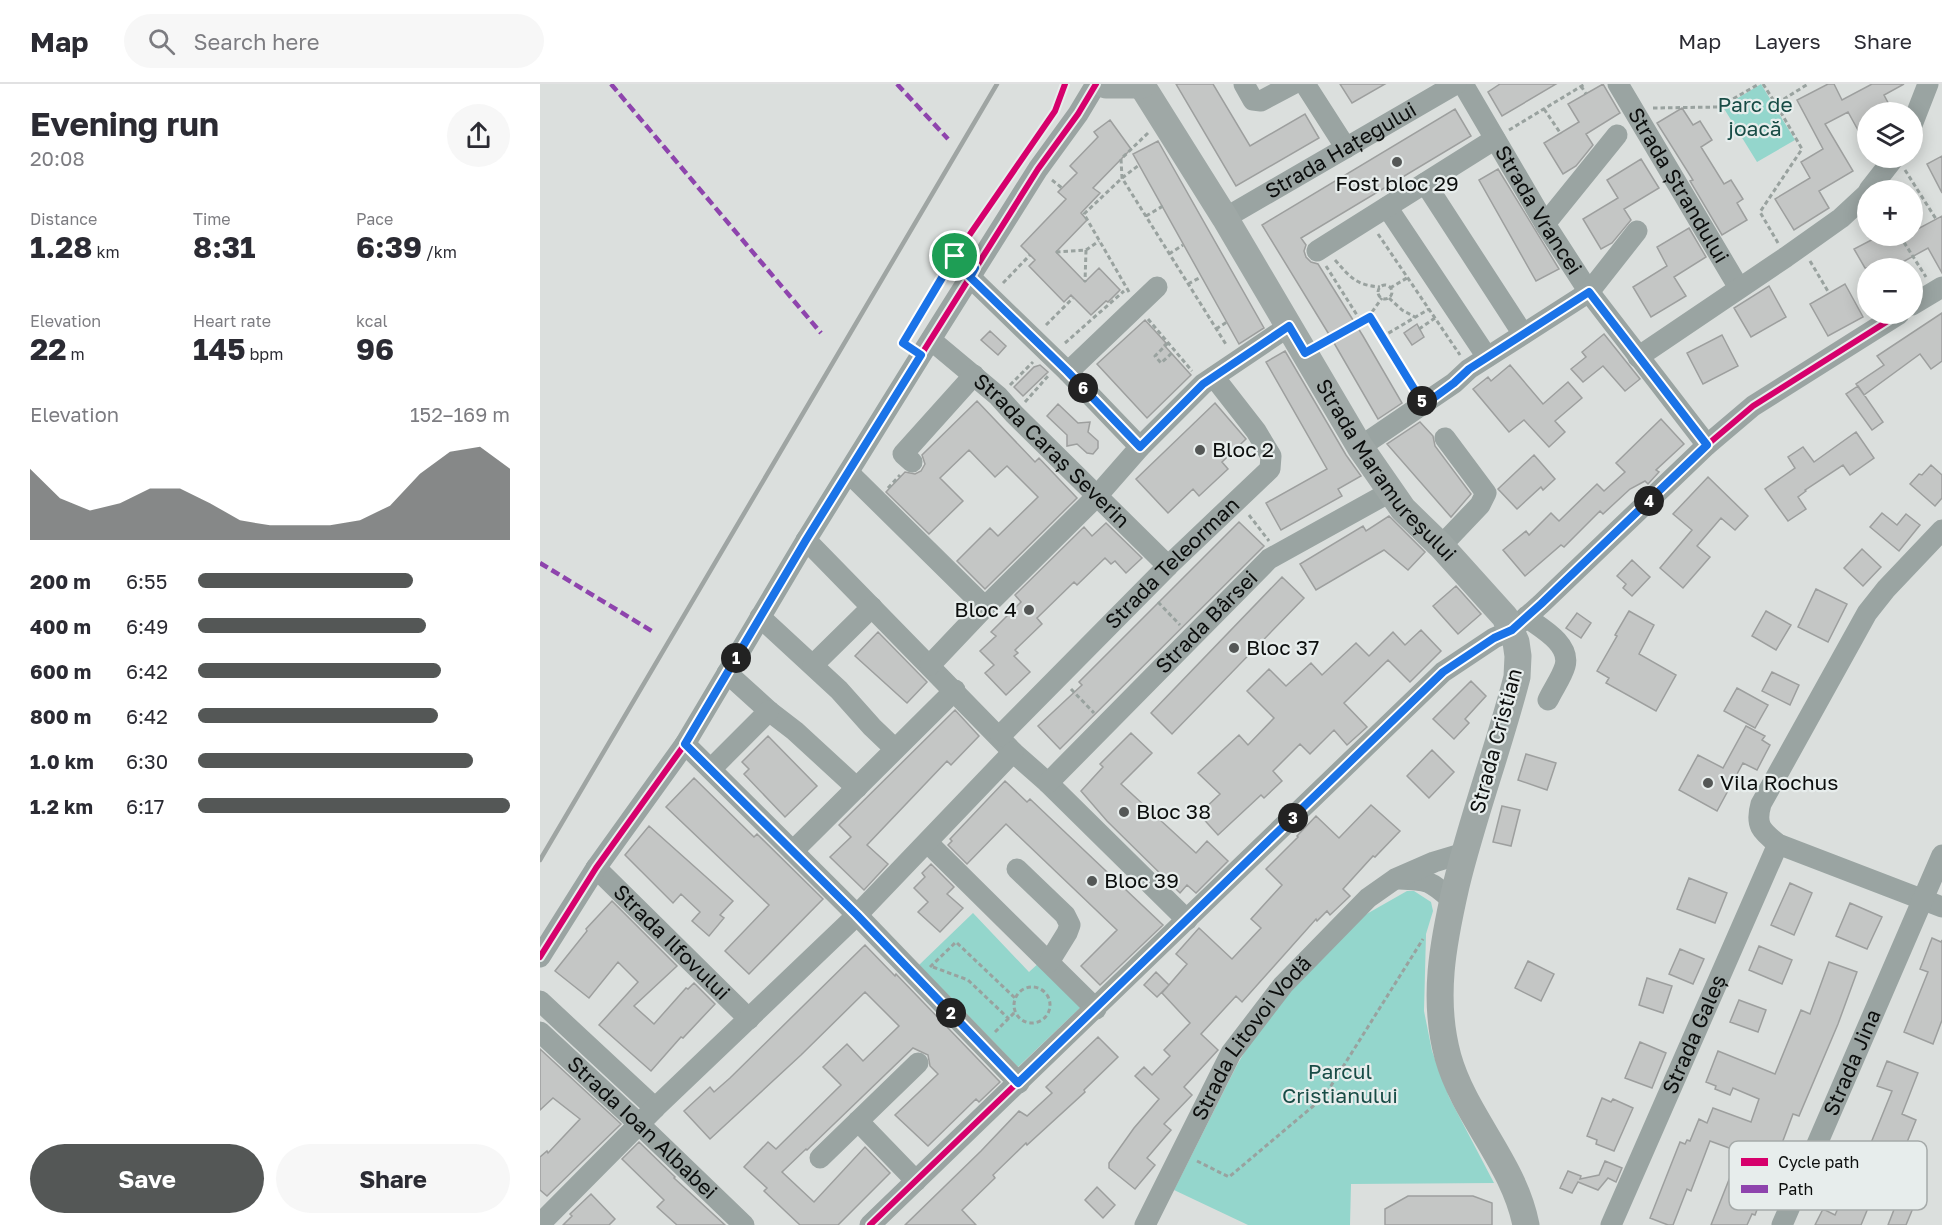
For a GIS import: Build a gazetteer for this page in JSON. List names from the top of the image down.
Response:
{
  "streets": {
    "main road": ["Strada Maramureșului", "Strada Cristian"],
    "street": [
      "Strada Hațegului",
      "Strada Ștrandului",
      "Strada Vrancei",
      "Strada Caraș Severin",
      "Strada Teleorman",
      "Strada Bârsei",
      "Strada Ilfovului",
      "Strada Galeș",
      "Strada Litovoi Vodă",
      "Strada Jina",
      "Strada Ioan Albabei"
    ]
  },
  "crossings": [
    ["Strada Hațegului", "Strada Maramureșului"],
    ["Strada Ștrandului", "Strada Vrancei"],
    ["Strada Caraș Severin", "Strada Teleorman"],
    ["Strada Maramureșului", "Strada Bârsei"],
    ["Strada Maramureșului", "Strada Cristian"],
    ["Strada Cristian", "Strada Litovoi Vodă"]
  ],
  "parks": ["Parc de joacă", "Parcul Cristianului"],
  "places": [
    "Fost bloc 29",
    "Bloc 2",
    "Bloc 4",
    "Bloc 37",
    "Vila Rochus",
    "Bloc 38",
    "Bloc 39"
  ],
  "legend": ["Cycle path", "Path"],
  "page": {
    "header": "Map",
    "search": "Search here",
    "nav": ["Map", "Layers", "Share"],
    "heading": ["Evening run", "20:08"],
    "map_buttons": ["+", "−"],
    "stats": [
      ["Distance", "1.28 km"],
      ["Time", "8:31"],
      ["Pace", "6:39 /km"],
      ["Elevation", "22 m"],
      ["Heart rate", "145 bpm"],
      ["kcal", "96"]
    ],
    "pins": [
      "6",
      "5",
      "4",
      "1",
      "3",
      "2"
    ],
    "chart": ["Elevation", "152–169 m"],
    "list": [
      {
        "name": "200 m",
        "note": "6:55"
      },
      {
        "name": "400 m",
        "note": "6:49"
      },
      {
        "name": "600 m",
        "note": "6:42"
      },
      {
        "name": "800 m",
        "note": "6:42"
      },
      {
        "name": "1.0 km",
        "note": "6:30"
      },
      {
        "name": "1.2 km",
        "note": "6:17"
      }
    ],
    "buttons": ["Save", "Share"]
  }
}
